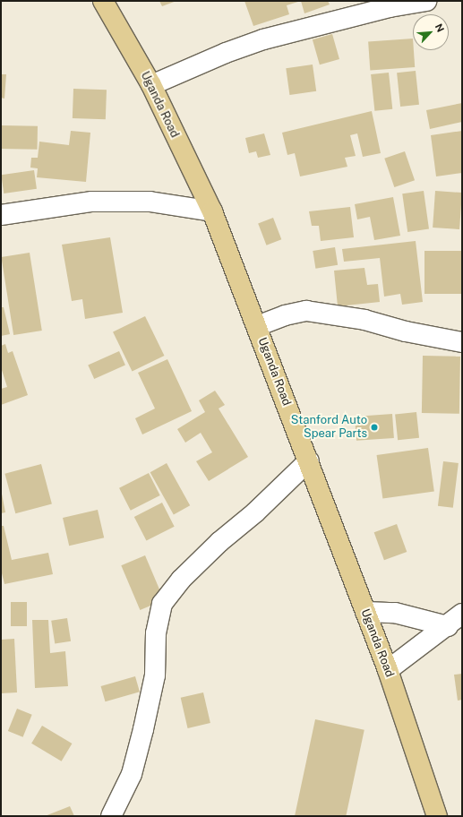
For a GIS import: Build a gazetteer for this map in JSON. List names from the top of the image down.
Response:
{
  "streets": {
    "main road": ["Uganda Road"]
  },
  "places": ["Stanford Auto Spear Parts"],
  "north": "top right"
}
